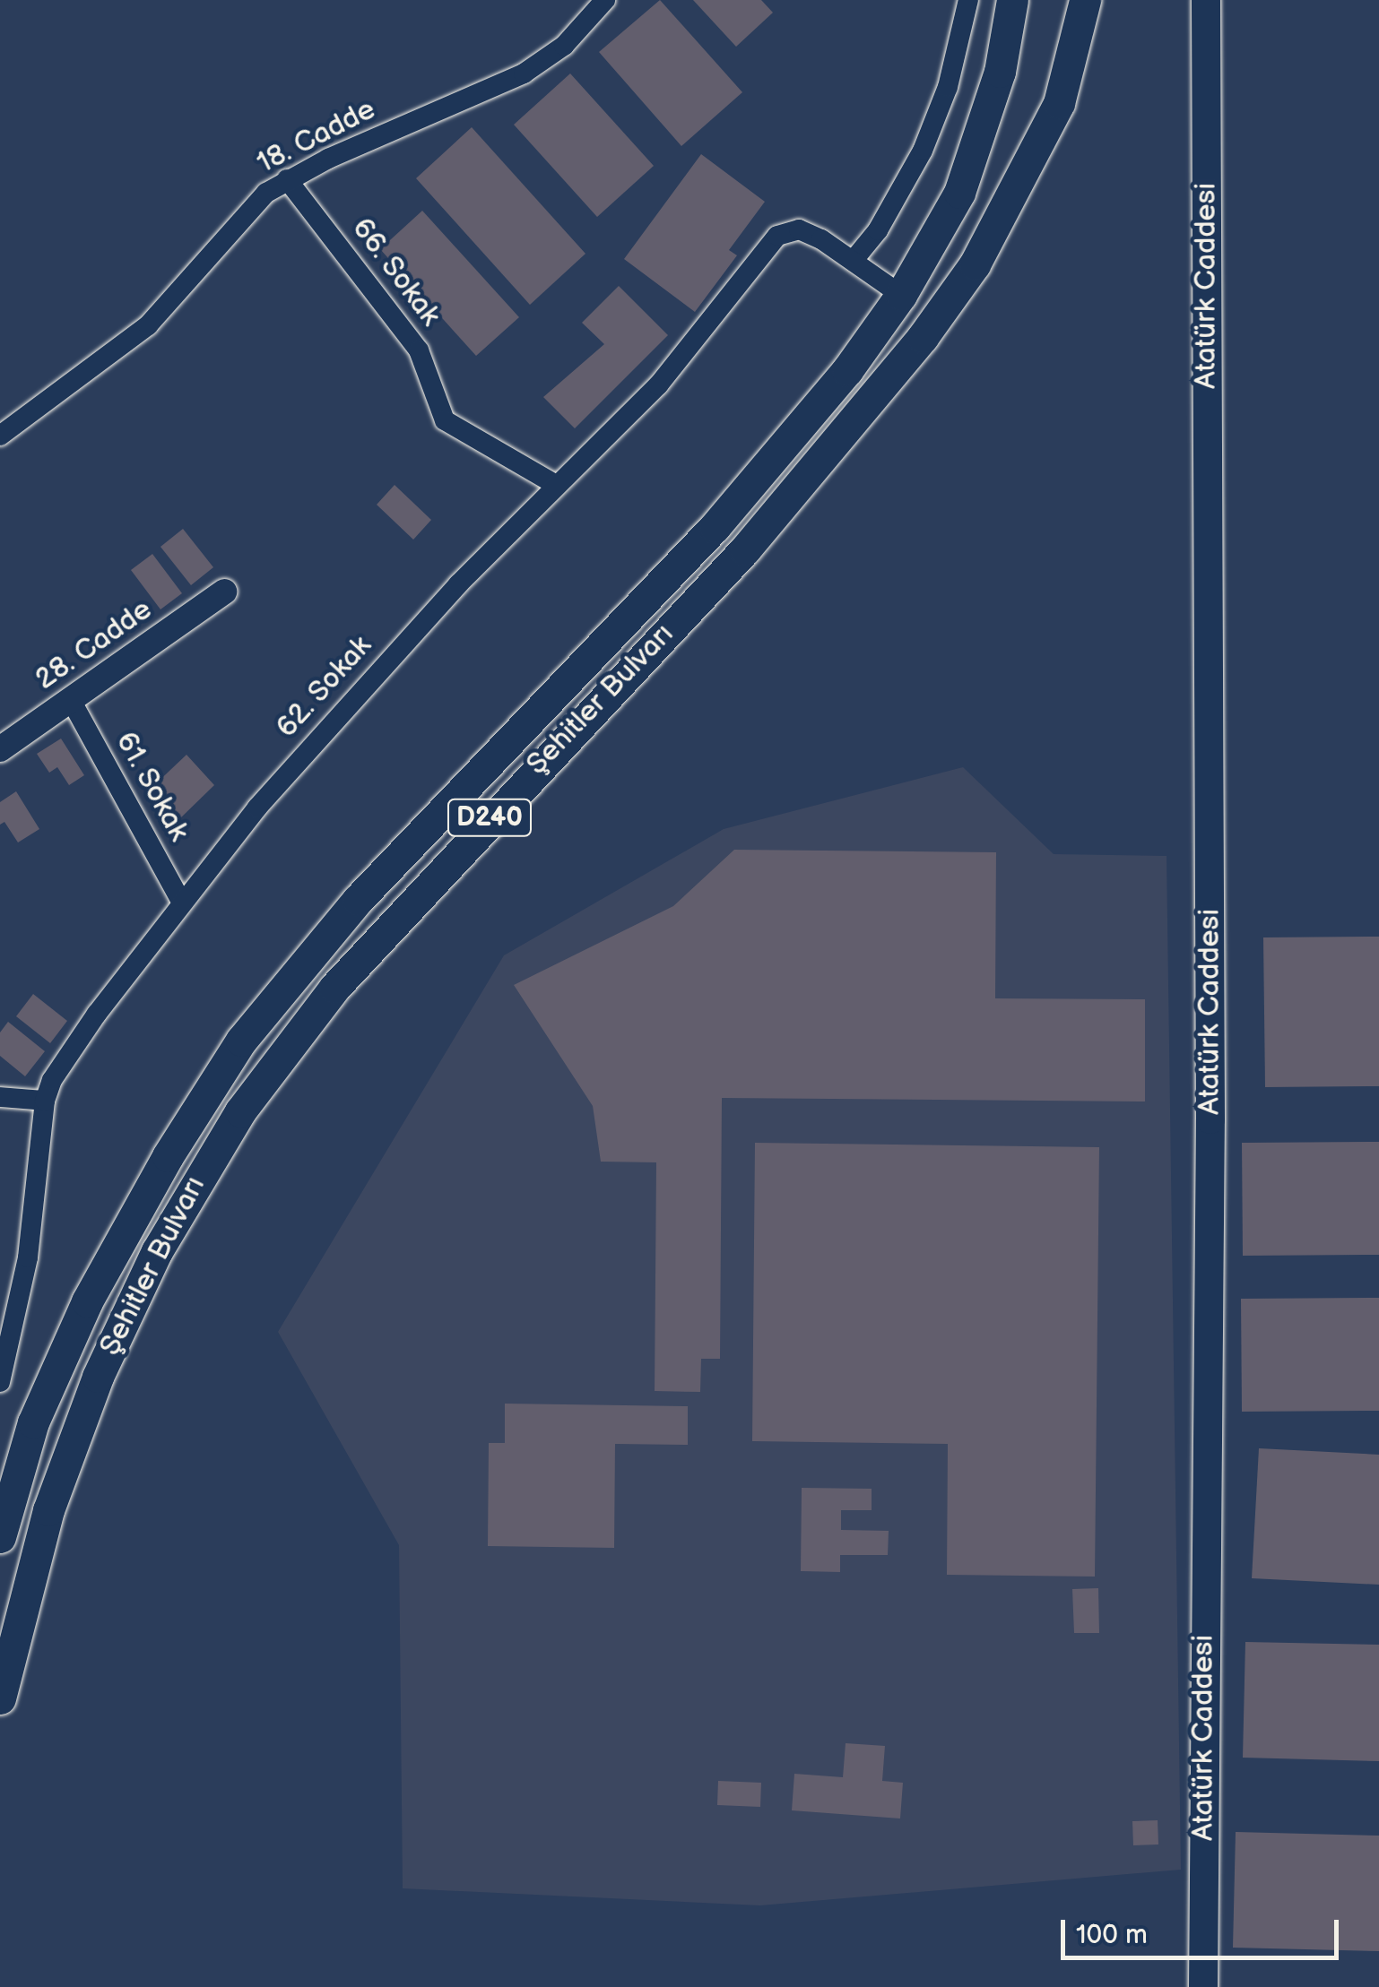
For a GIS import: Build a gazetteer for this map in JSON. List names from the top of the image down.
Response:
{
  "streets": {
    "main road": ["Atatürk Caddesi", "Şehitler Bulvarı", "D240"],
    "street": [
      "18. Cadde",
      "66. Sokak",
      "28. Cadde",
      "62. Sokak",
      "61. Sokak"
    ]
  },
  "crossings": [
    ["18. Cadde", "66. Sokak"],
    ["66. Sokak", "62. Sokak"],
    ["28. Cadde", "61. Sokak"],
    ["62. Sokak", "Şehitler Bulvarı"],
    ["62. Sokak", "61. Sokak"]
  ],
  "scale_bar": "100 m"
}
